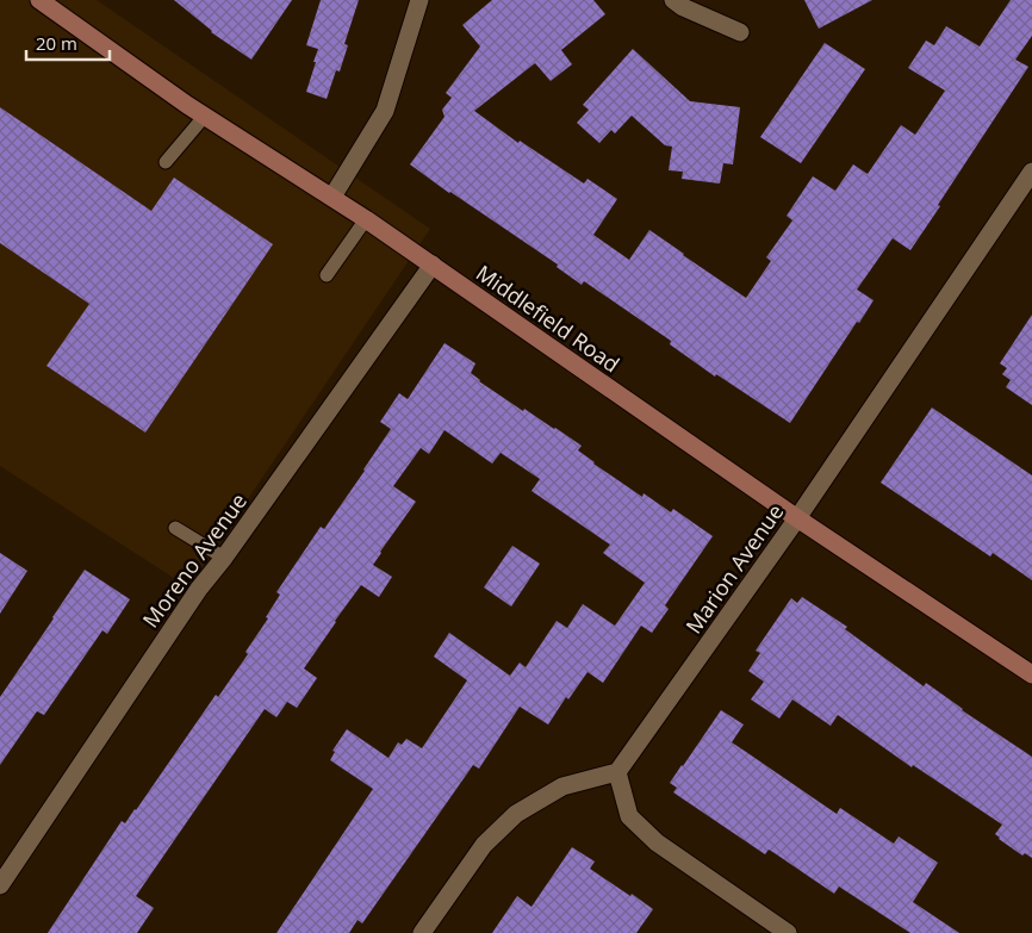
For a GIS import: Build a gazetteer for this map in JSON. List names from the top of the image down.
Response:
{
  "streets": {
    "main road": ["Middlefield Road"],
    "street": ["Moreno Avenue", "Marion Avenue"]
  },
  "crossings": [
    ["Middlefield Road", "Moreno Avenue"],
    ["Middlefield Road", "Marion Avenue"]
  ],
  "scale_bar": "20 m"
}
